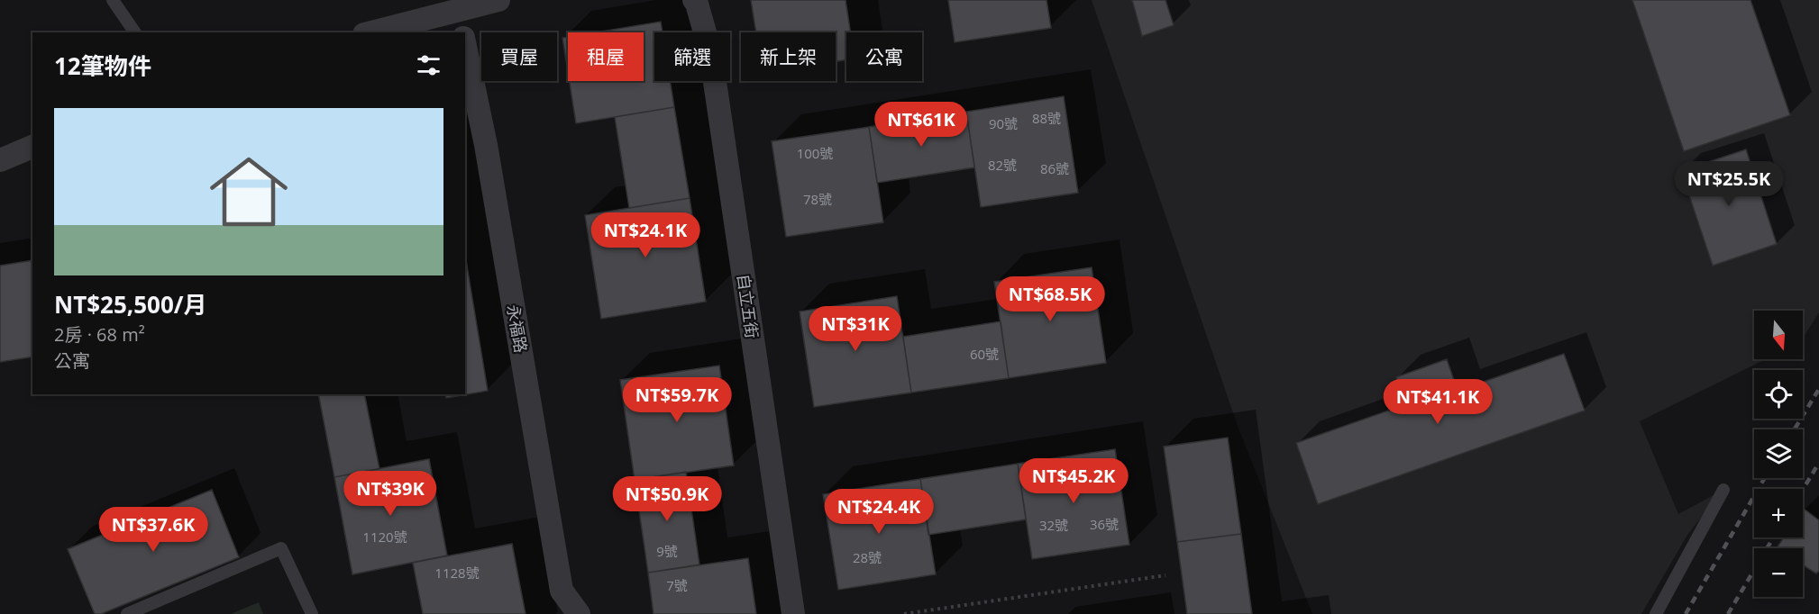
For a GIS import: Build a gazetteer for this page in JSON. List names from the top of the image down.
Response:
{
  "streets": {
    "street": ["自立五街", "永福路"]
  },
  "house_numbers": [
    "88號",
    "90號",
    "100號",
    "82號",
    "86號",
    "78號",
    "60號",
    "36號",
    "32號",
    "1120號",
    "9號",
    "28號",
    "1128號",
    "7號"
  ],
  "north": "bottom",
  "page": {
    "chip": [
      "買屋",
      "租屋",
      "篩選",
      "新上架",
      "公寓"
    ],
    "heading": "12筆物件",
    "list": [
      {
        "name": "NT$25,500/月",
        "note": "2房 · 68 m² · 公寓"
      }
    ],
    "price": [
      "NT$61K",
      "NT$25.5K",
      "NT$24.1K",
      "NT$68.5K",
      "NT$31K",
      "NT$59.7K",
      "NT$41.1K",
      "NT$45.2K",
      "NT$39K",
      "NT$50.9K",
      "NT$24.4K",
      "NT$37.6K"
    ],
    "map_buttons": ["+", "−"]
  }
}
